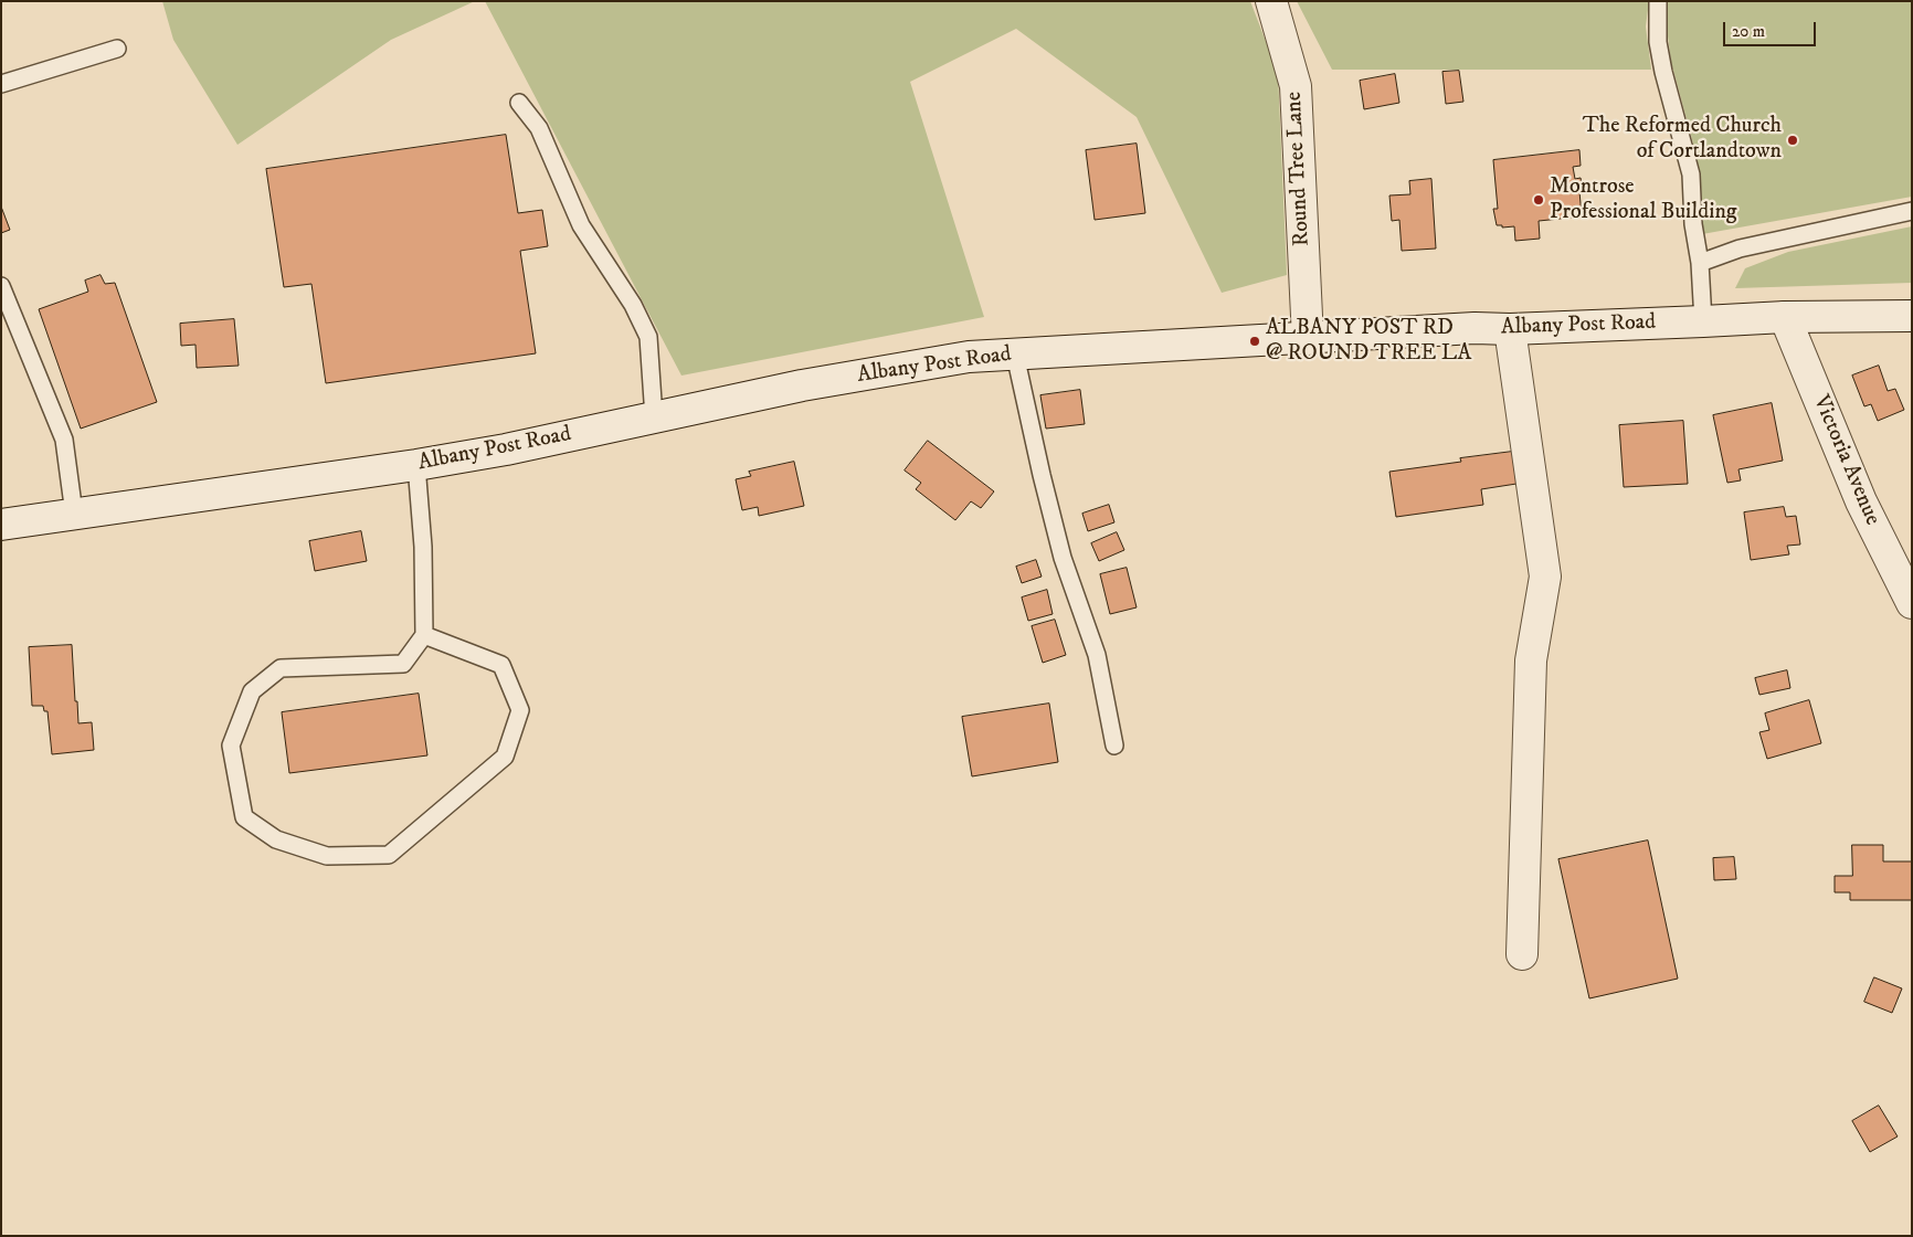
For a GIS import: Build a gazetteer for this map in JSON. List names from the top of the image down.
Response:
{
  "streets": {
    "main road": ["Round Tree Lane", "Albany Post Road", "Victoria Avenue"]
  },
  "crossings": [
    ["Round Tree Lane", "Albany Post Road"],
    ["Albany Post Road", "Victoria Avenue"]
  ],
  "places": ["The Reformed Church of Cortlandtown", "Montrose Professional Building", "ALBANY POST RD @ ROUND TREE LA"],
  "scale_bar": "20 m"
}
